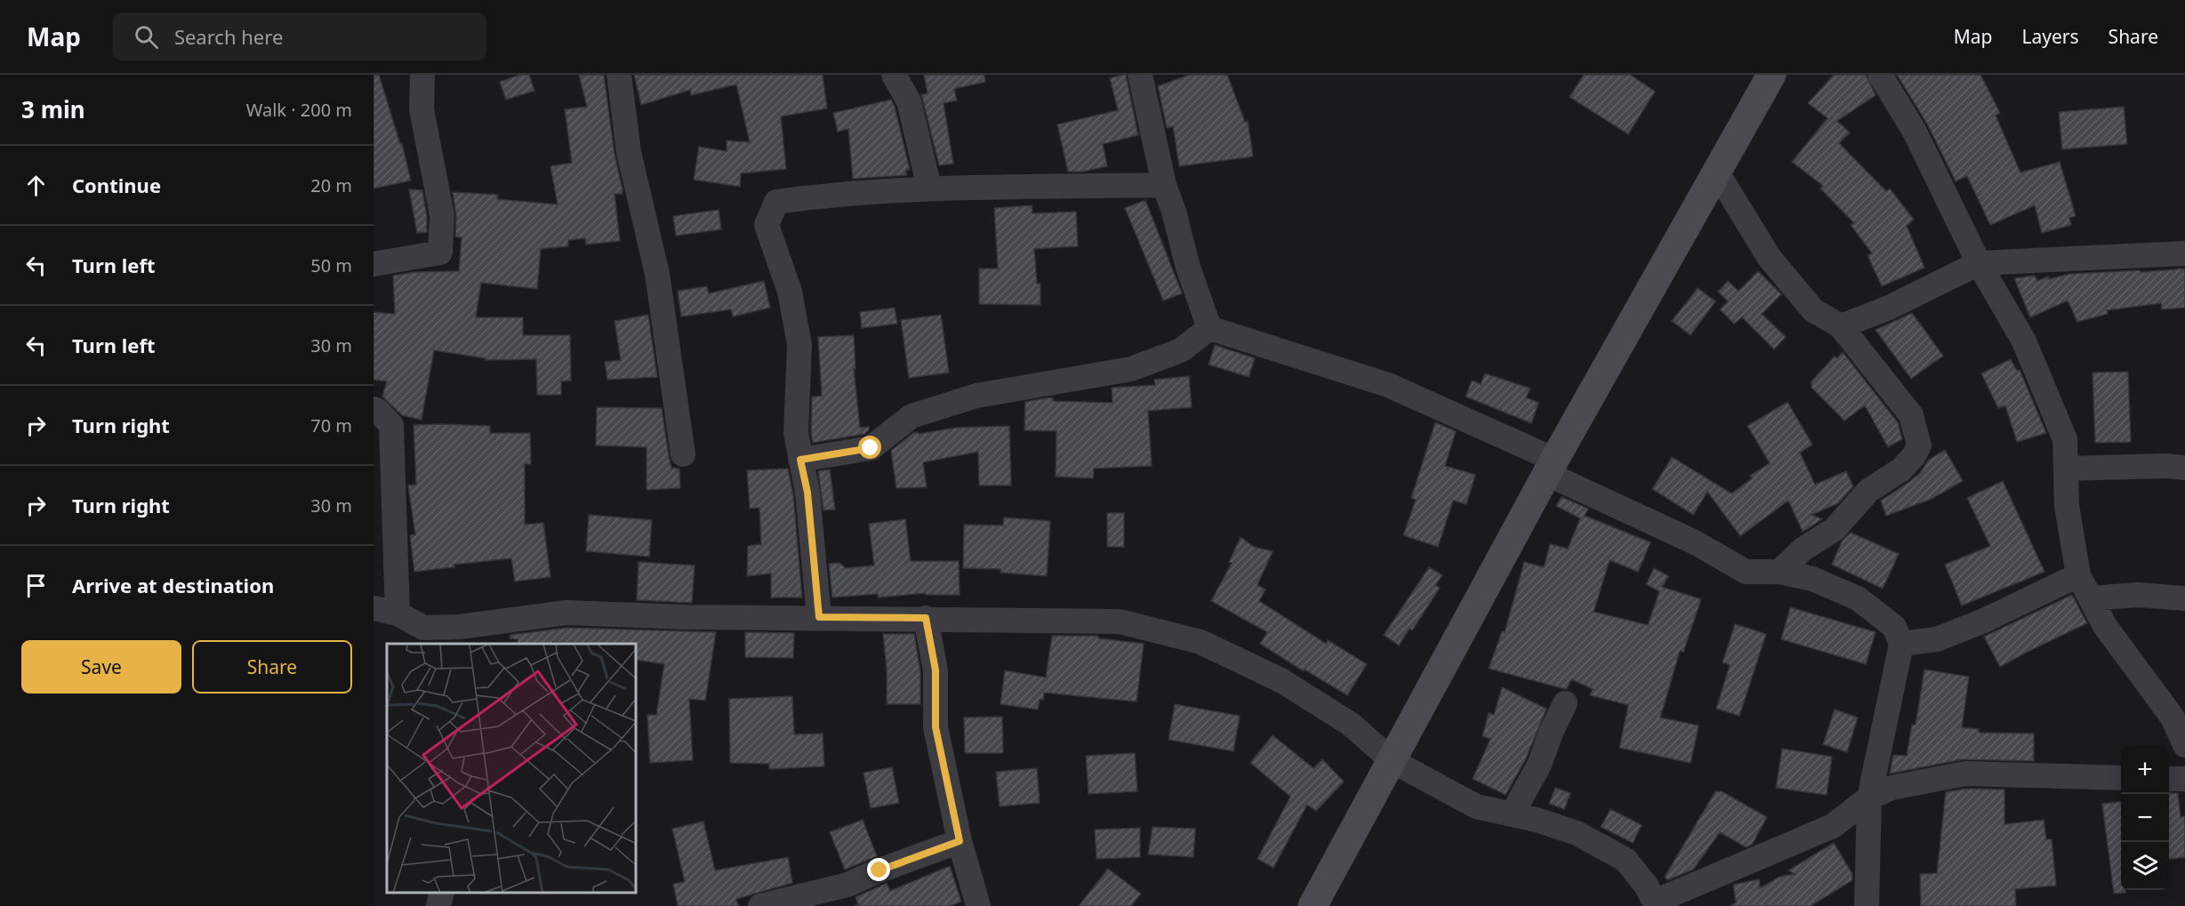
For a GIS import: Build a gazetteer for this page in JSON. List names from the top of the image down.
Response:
{
  "page": {
    "header": "Map",
    "search": "Search here",
    "nav": ["Map", "Layers", "Share"],
    "heading": ["3 min", "Walk · 200 m"],
    "list": [
      ["Continue", "20 m"],
      ["Turn left", "50 m"],
      ["Turn left", "30 m"],
      ["Turn right", "70 m"],
      ["Turn right", "30 m"],
      "Arrive at destination"
    ],
    "buttons": ["Save", "Share"],
    "map_buttons": ["+", "−"]
  }
}
